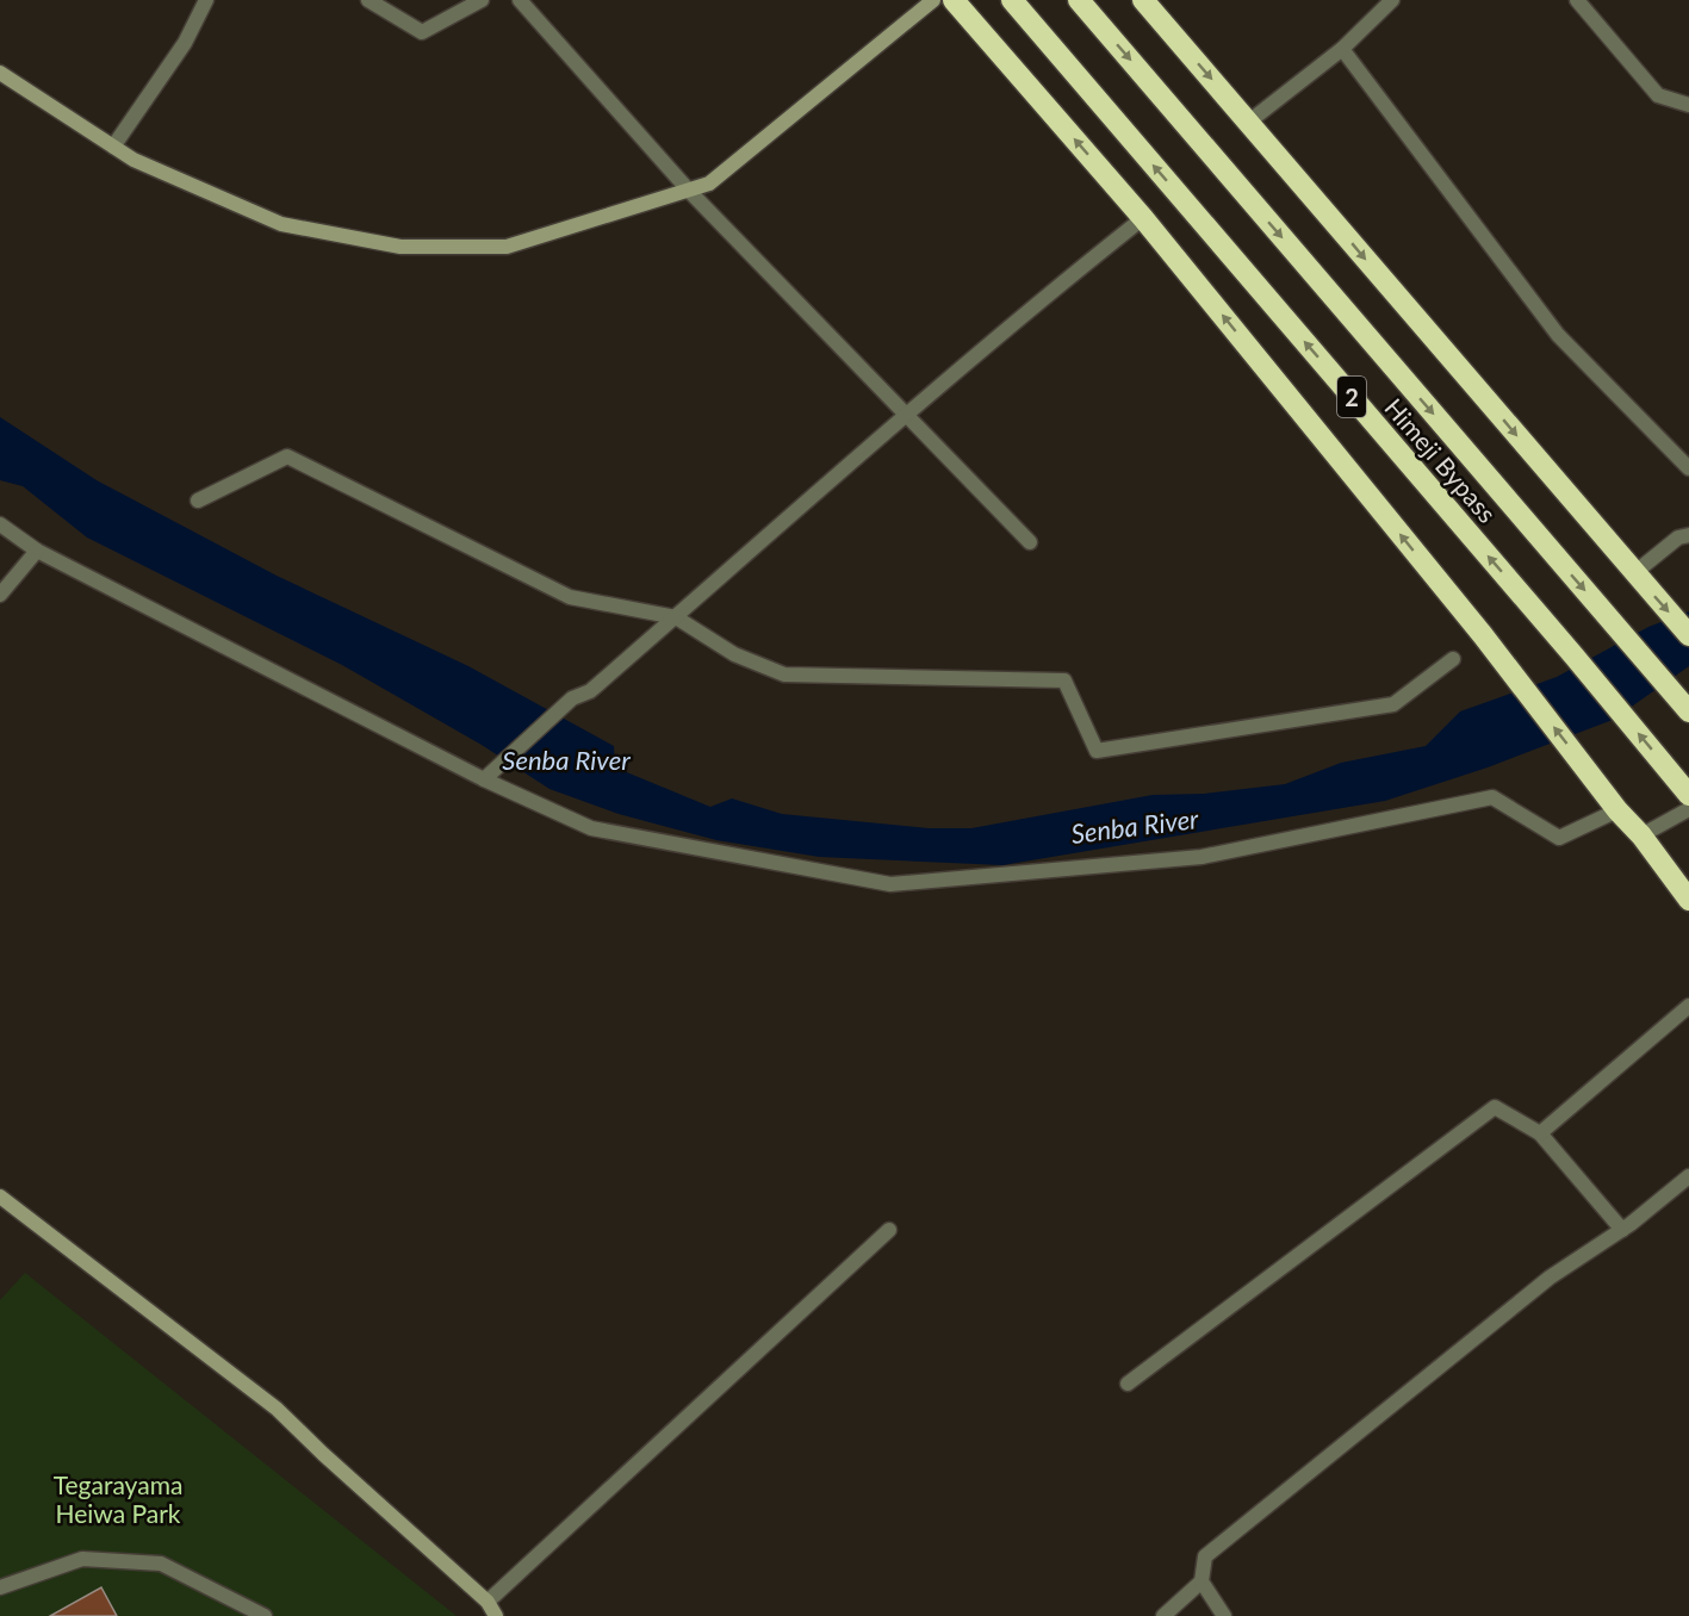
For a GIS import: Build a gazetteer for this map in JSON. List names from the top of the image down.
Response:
{
  "streets": {
    "highway": ["2", "Himeji Bypass"]
  },
  "water": ["Senba River"],
  "parks": ["Tegarayama Heiwa Park"]
}
